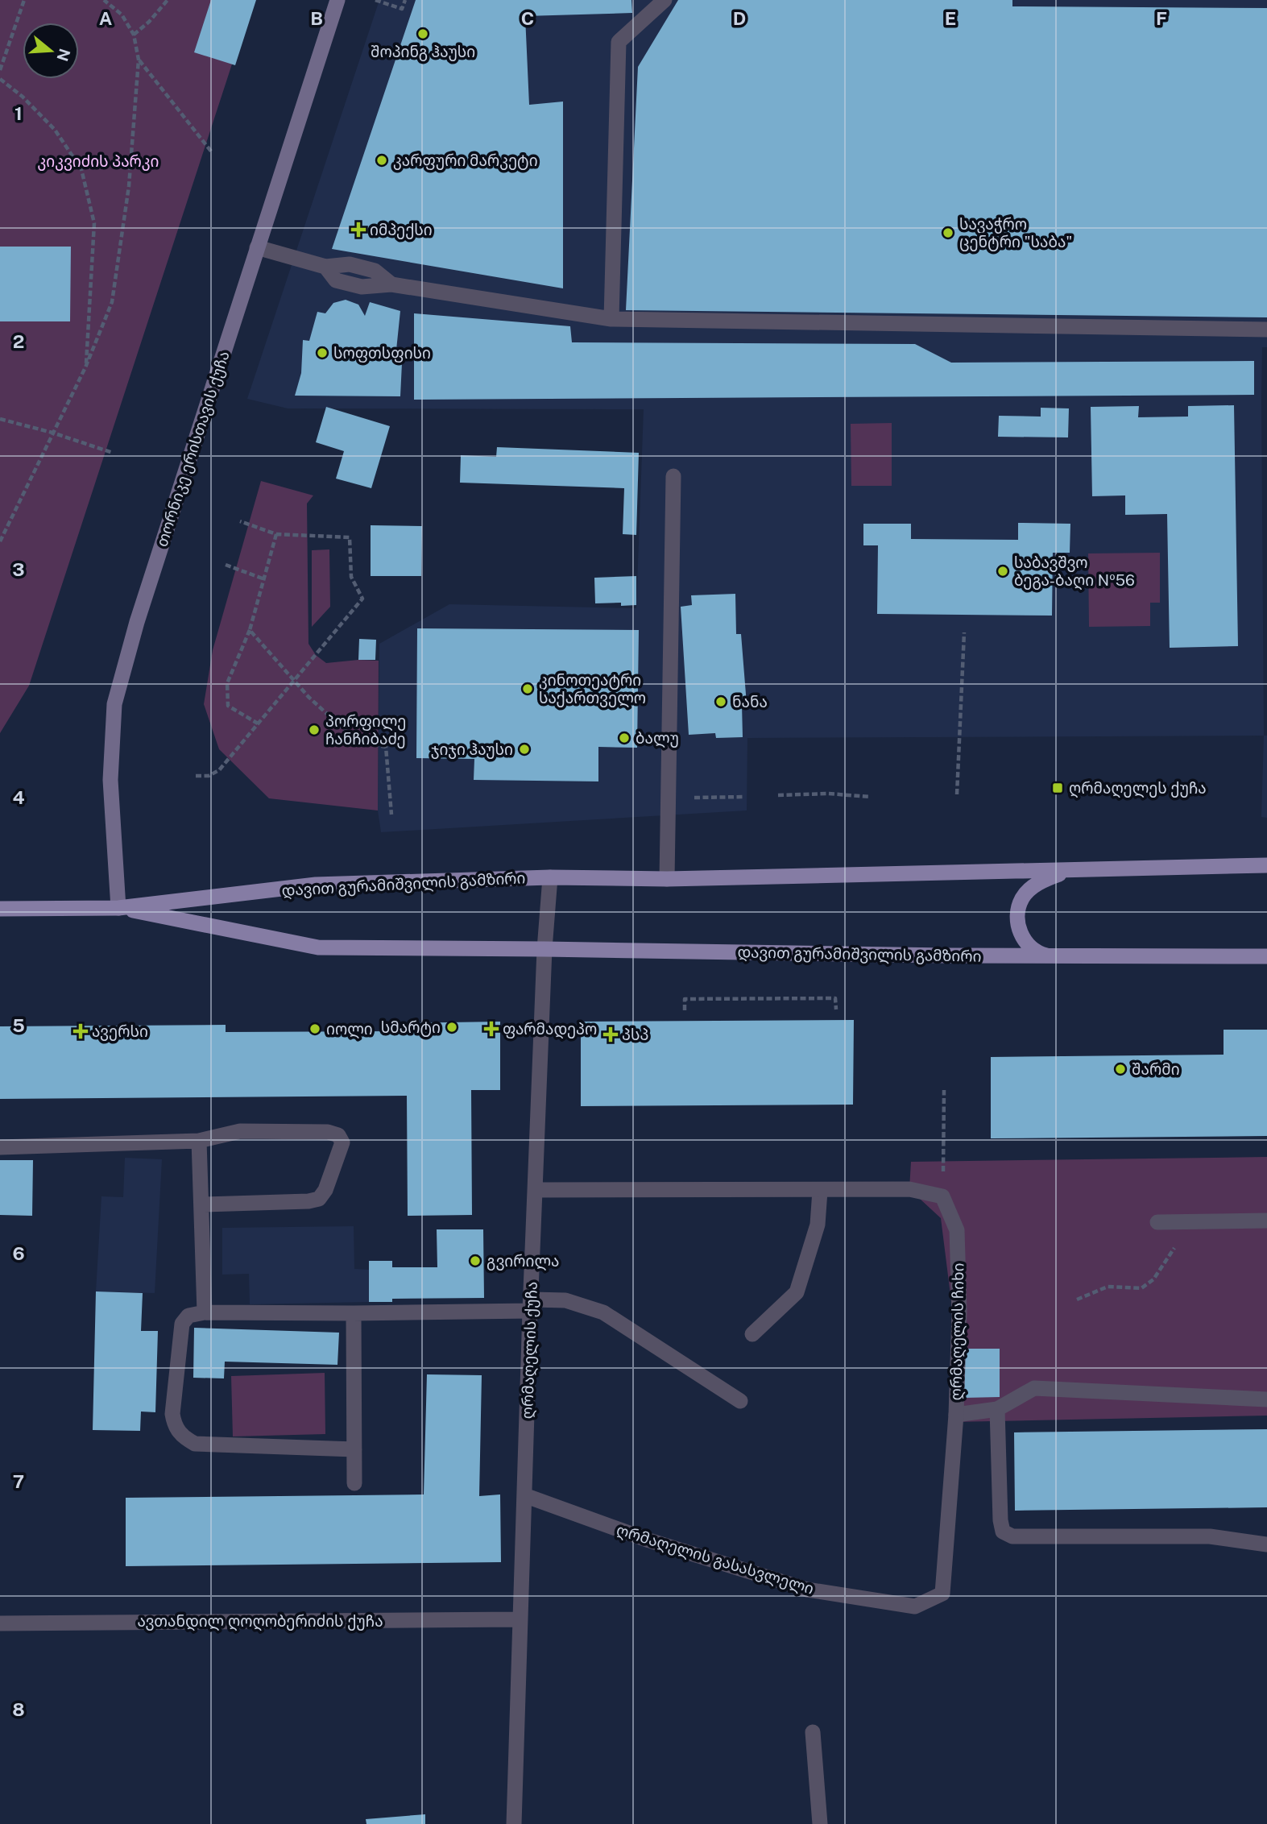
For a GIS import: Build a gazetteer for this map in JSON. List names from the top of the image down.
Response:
{
  "streets": {
    "main road": ["თორნიკე ერისთავის ქუჩა", "დავით გურამიშვილის გამზირი"],
    "street": [
      "ღრმაღელის ჩიხი",
      "ღრმაღელის ქუჩა",
      "ღრმაღელის გასასვლელი",
      "ავთანდილ ღოღობერიძის ქუჩა"
    ]
  },
  "crossings": [
    ["თორნიკე ერისთავის ქუჩა", "დავით გურამიშვილის გამზირი"],
    ["დავით გურამიშვილის გამზირი", "ღრმაღელის ქუჩა"],
    ["ღრმაღელის ჩიხი", "ღრმაღელის ქუჩა"],
    ["ღრმაღელის ჩიხი", "ღრმაღელის გასასვლელი"],
    ["ღრმაღელის ქუჩა", "ღრმაღელის გასასვლელი"],
    ["ღრმაღელის ქუჩა", "ავთანდილ ღოღობერიძის ქუჩა"]
  ],
  "parks": ["კიკვიძის პარკი"],
  "places": {
    "other": [
      "შოპინგ ჰაუსი",
      "კარფური მარკეტი",
      "სავაჭრო ცენტრი \"საბა\"",
      "სოფთსფისი",
      "საბავშვო ბეგა-ბაღი №56",
      "კინოთეატრი საქართველო",
      "ნანა",
      "პორფილე ჩანჩიბაძე",
      "ბალუ",
      "ჯიჯი ჰაუსი",
      "სმარტი",
      "იოლი",
      "შარმი",
      "გვირილა"
    ],
    "health": [
      "იმპექსი",
      "ფარმადეპო",
      "ავერსი",
      "პსპ"
    ],
    "transit": ["ღრმაღელეს ქუჩა"]
  },
  "north": "right",
  "grid": {
    "columns": [
      "A",
      "B",
      "C",
      "D",
      "E",
      "F"
    ],
    "rows": [
      "1",
      "2",
      "3",
      "4",
      "5",
      "6",
      "7",
      "8"
    ]
  }
}
